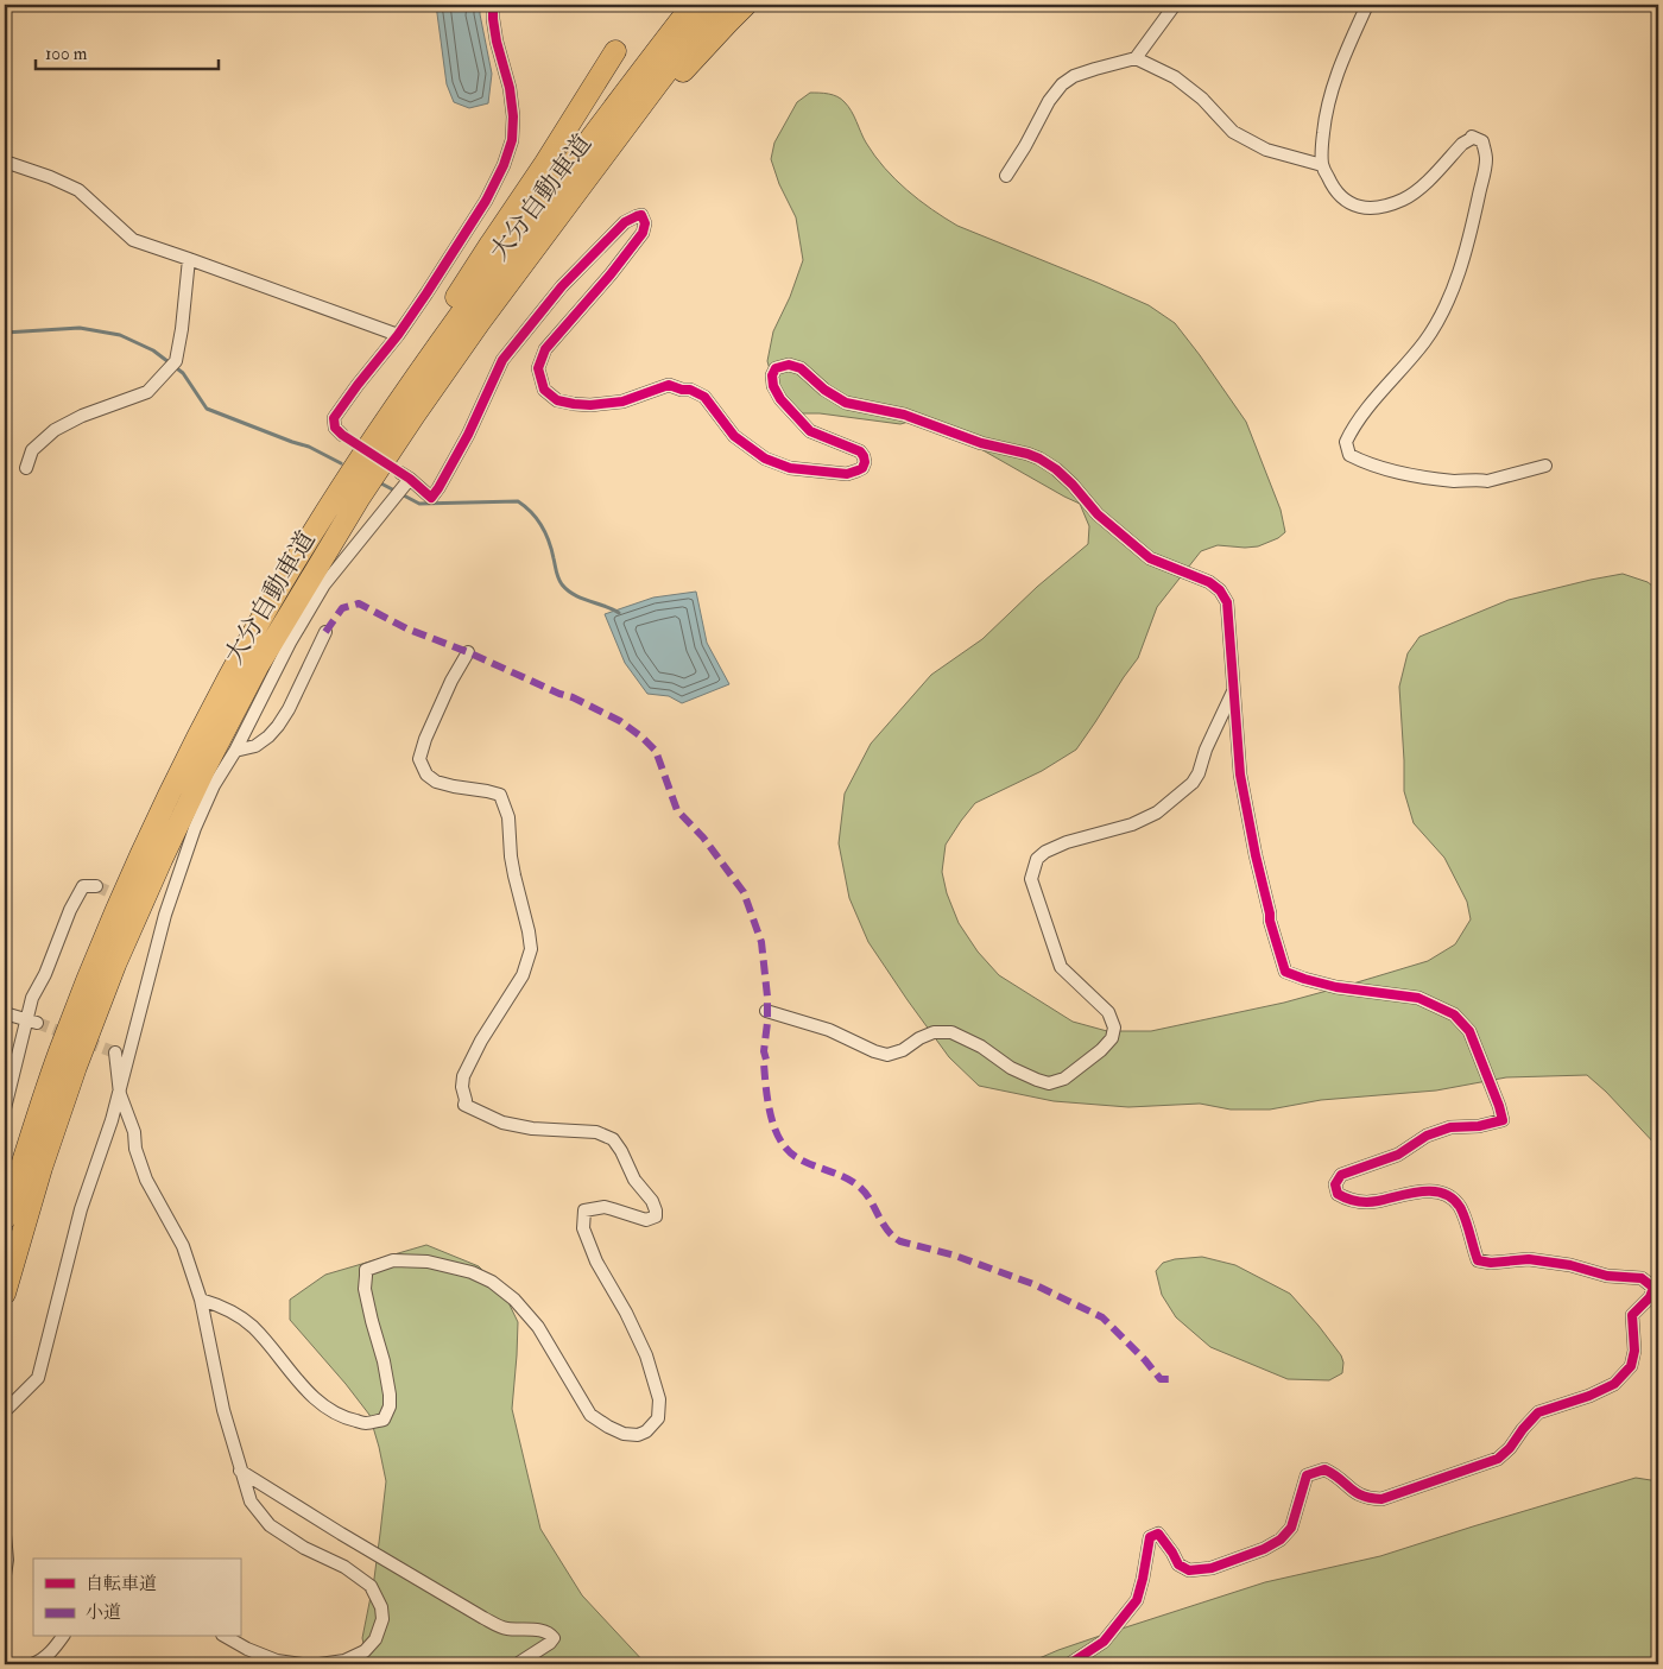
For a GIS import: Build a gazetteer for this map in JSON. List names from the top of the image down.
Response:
{
  "streets": {
    "highway": ["大分自動車道"]
  },
  "legend": ["自転車道", "小道"],
  "scale_bar": "100 m"
}
